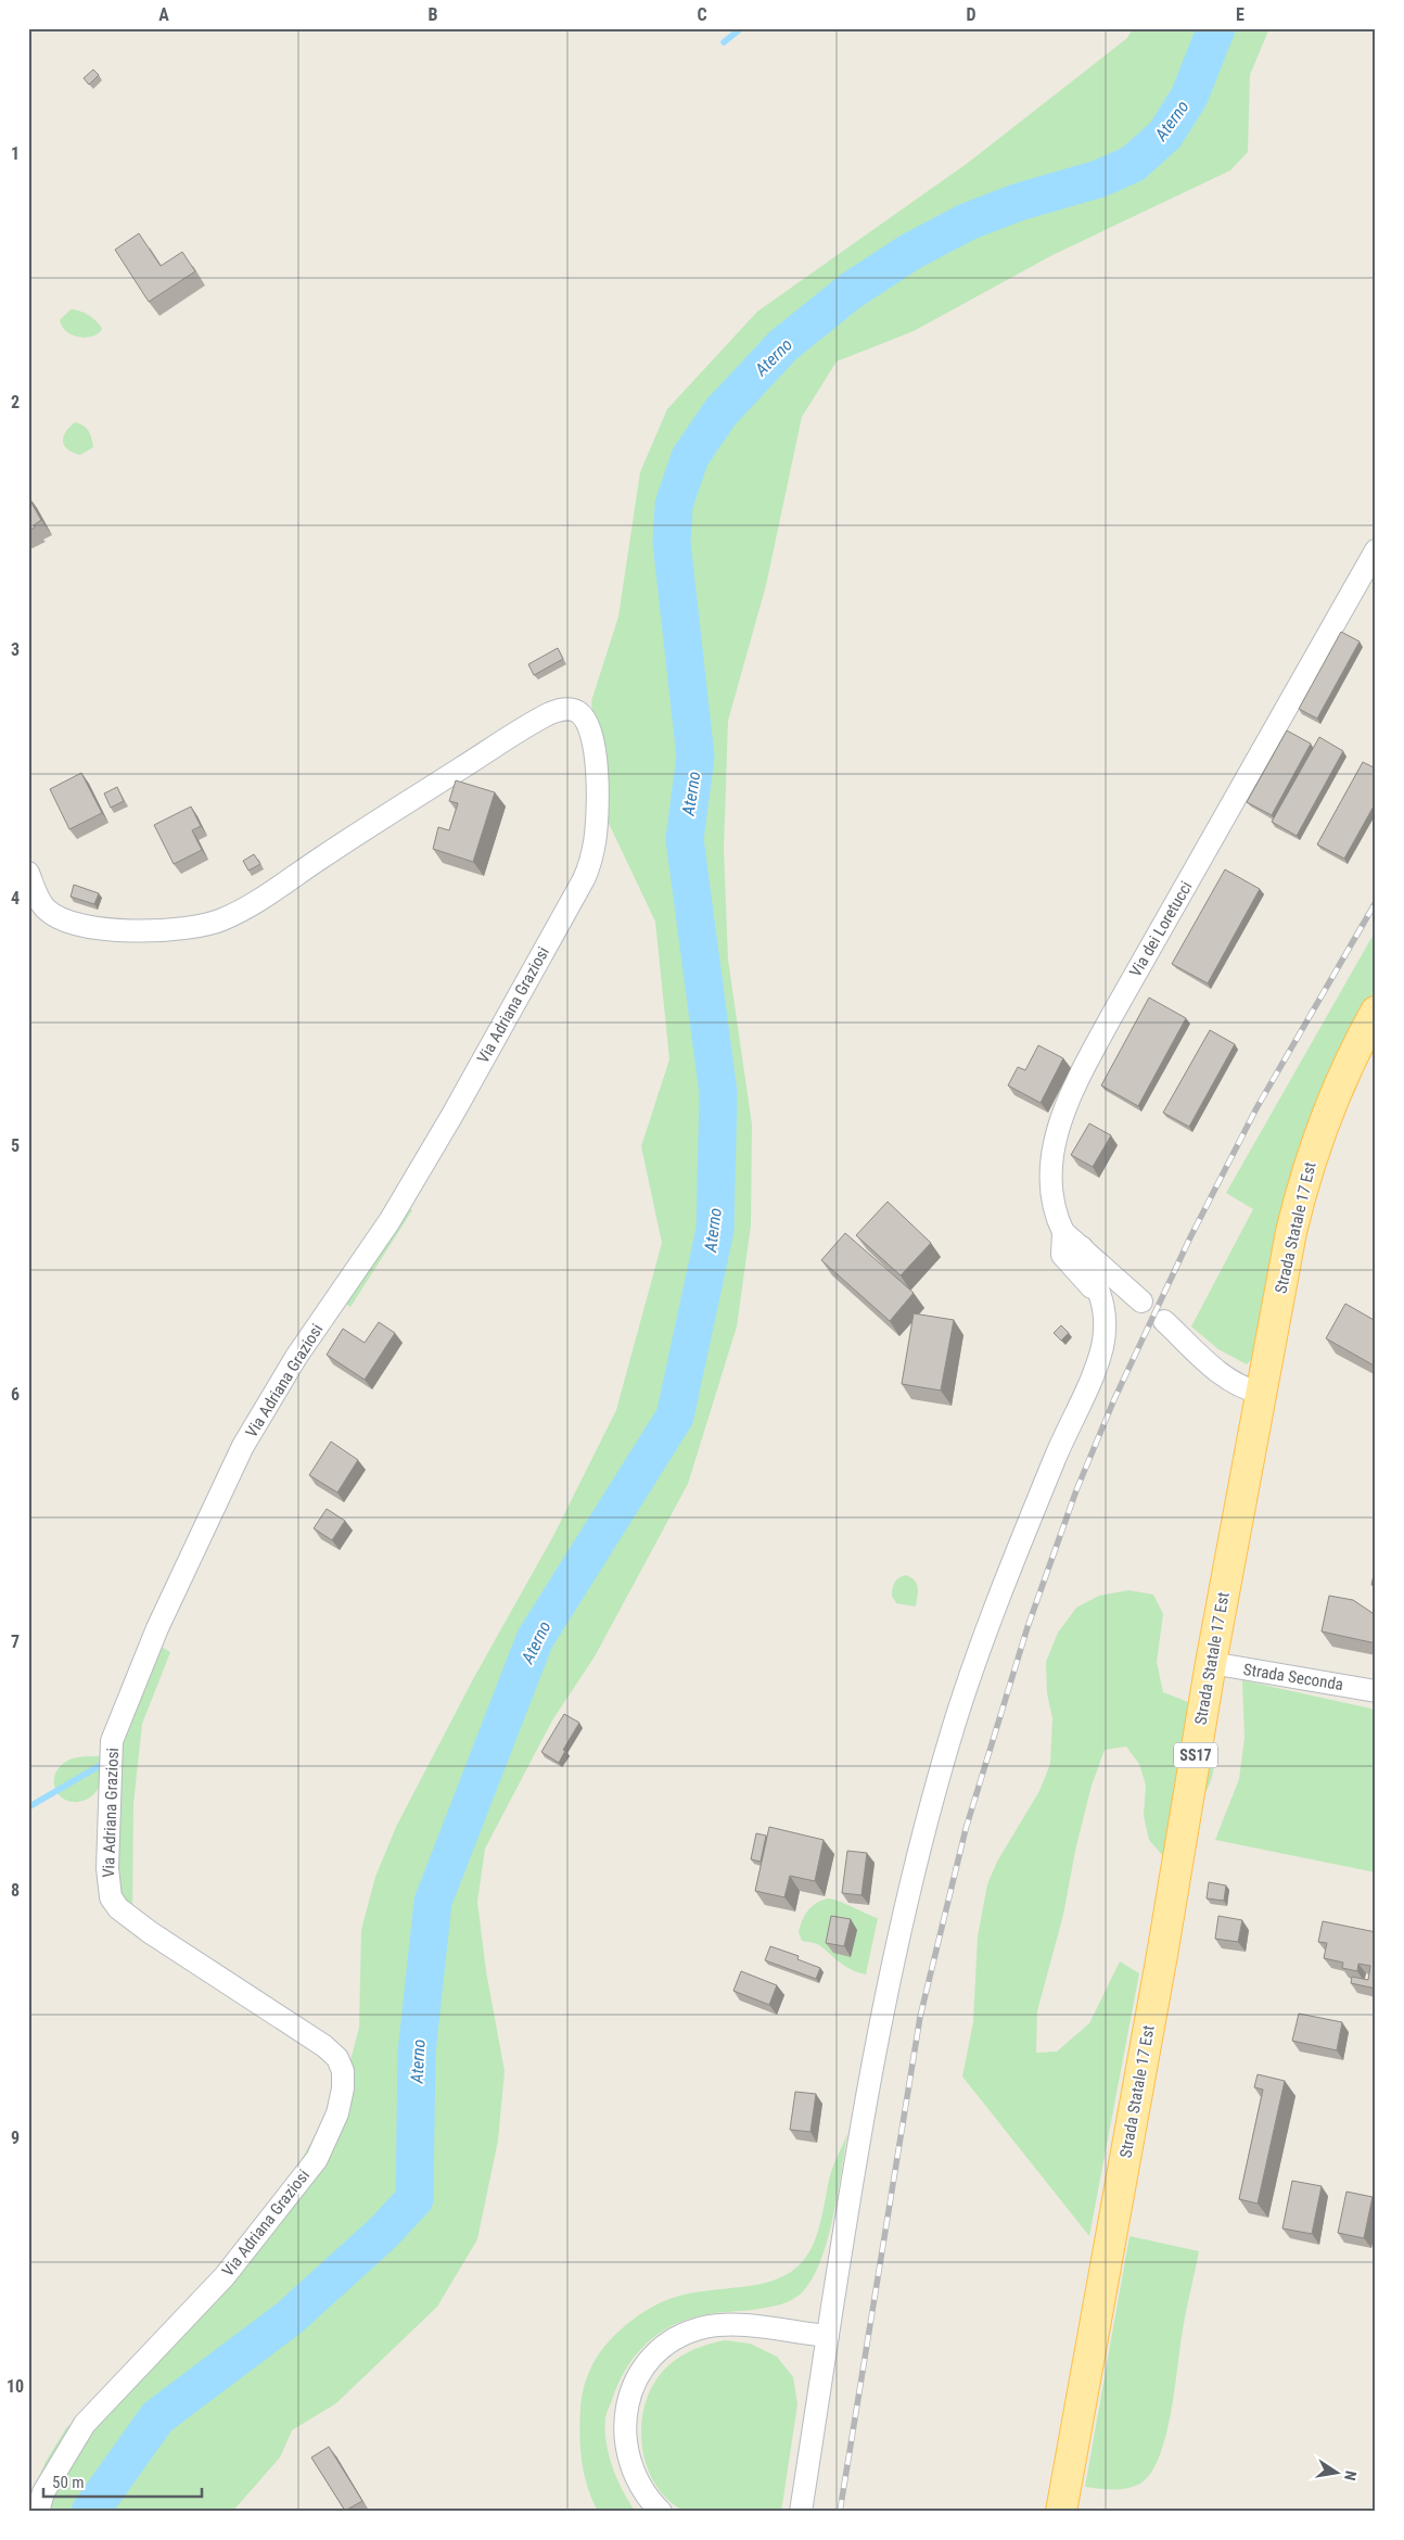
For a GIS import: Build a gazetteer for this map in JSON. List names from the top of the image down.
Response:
{
  "streets": {
    "main road": ["Strada Statale 17 Est", "SS17"],
    "street": ["Via dei Loretucci", "Via Adriana Graziosi", "Strada Seconda"]
  },
  "crossings": [
    ["Strada Statale 17 Est", "Strada Seconda"]
  ],
  "water": ["Aterno"],
  "scale_bar": "50 m",
  "north": "right",
  "grid": {
    "columns": [
      "A",
      "B",
      "C",
      "D",
      "E"
    ],
    "rows": [
      "1",
      "2",
      "3",
      "4",
      "5",
      "6",
      "7",
      "8",
      "9",
      "10"
    ]
  }
}
